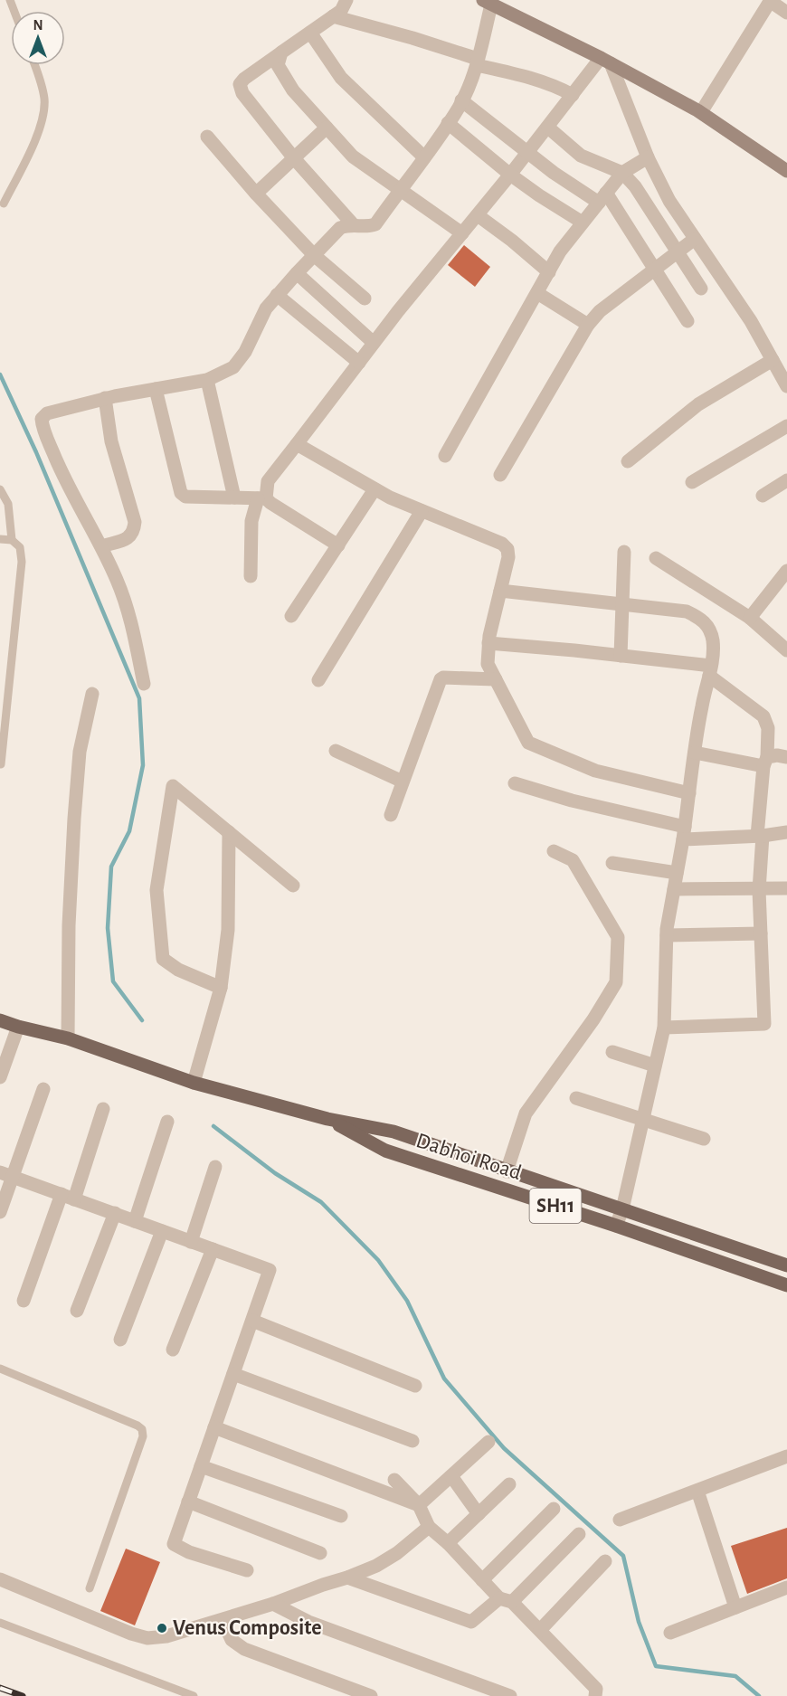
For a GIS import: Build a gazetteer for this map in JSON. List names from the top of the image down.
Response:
{
  "streets": {
    "main road": ["Dabhoi Road", "SH11"]
  },
  "places": ["Venus Composite"],
  "north": "top"
}
